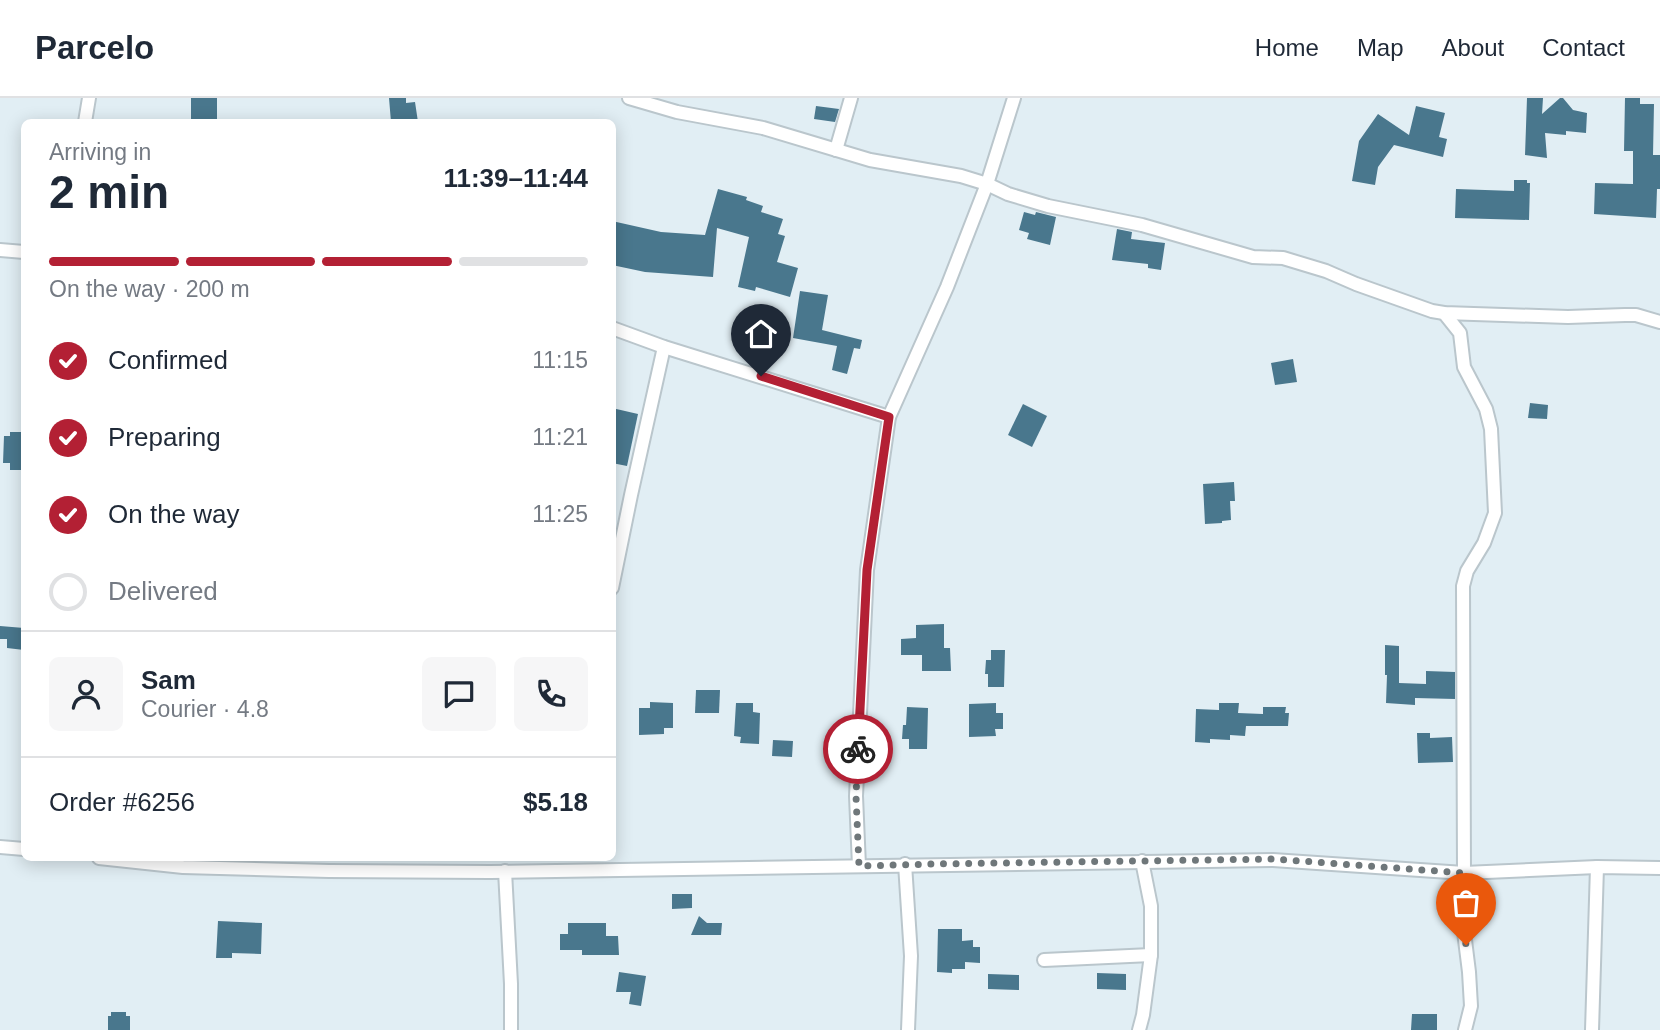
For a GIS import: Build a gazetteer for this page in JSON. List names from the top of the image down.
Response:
{
  "page": {
    "header": "Parcelo",
    "nav": [
      "Home",
      "Map",
      "About",
      "Contact"
    ],
    "heading": ["2 min", "Arriving in", "11:39–11:44"],
    "panel": [
      "Sam",
      "Courier · 4.8",
      "Order #6256",
      "$5.18"
    ],
    "bar": "On the way · 200 m",
    "list": [
      ["Confirmed", "11:15"],
      ["Preparing", "11:21"],
      ["On the way", "11:25"],
      "Delivered"
    ]
  }
}
